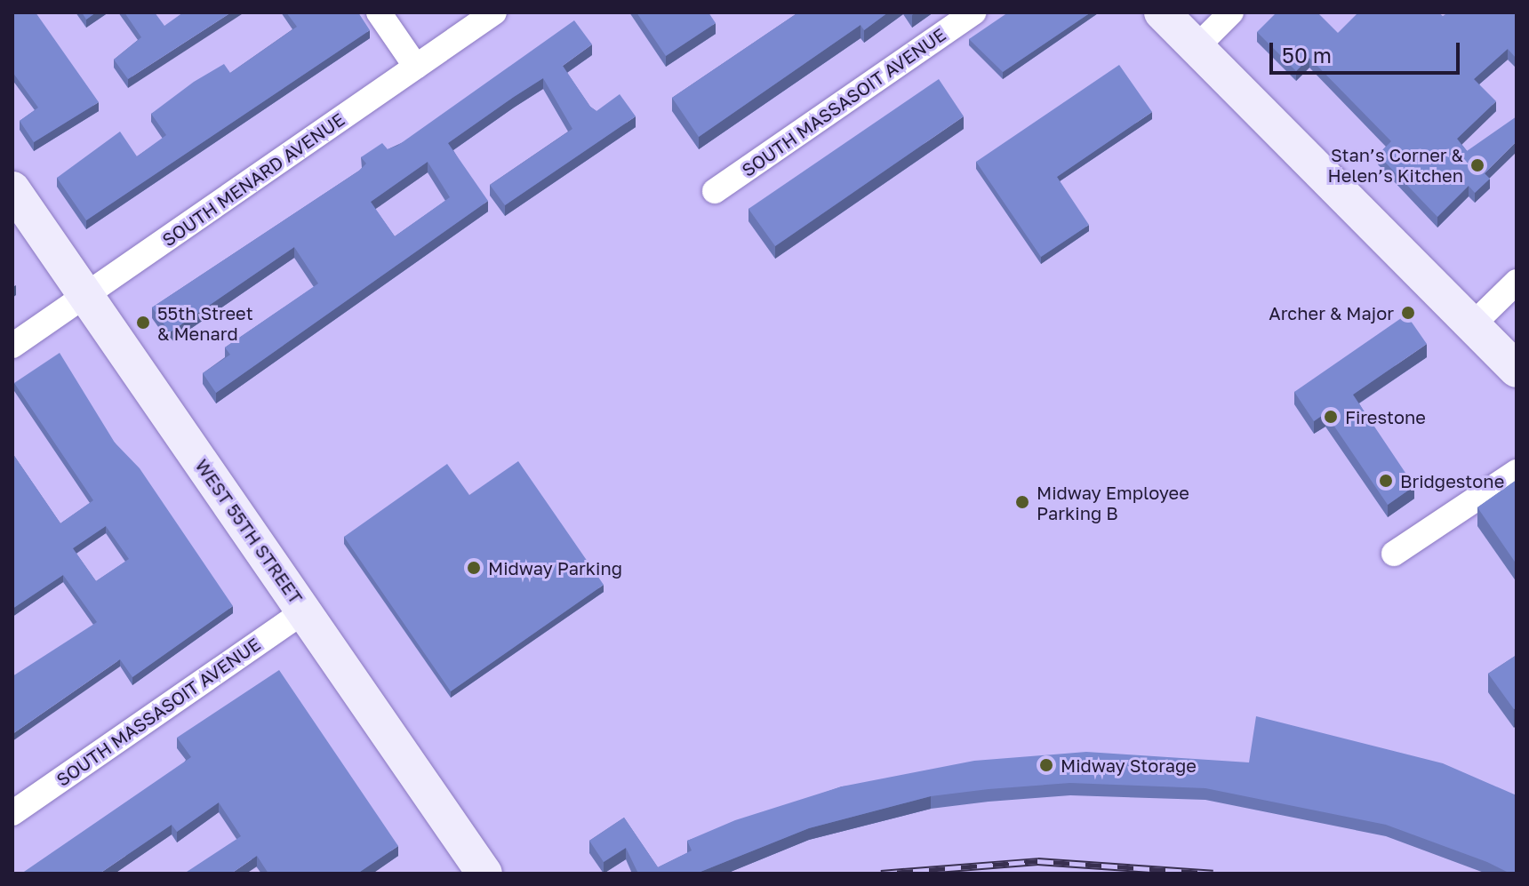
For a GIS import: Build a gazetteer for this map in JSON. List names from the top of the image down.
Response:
{
  "streets": {
    "main road": ["WEST 55TH STREET"],
    "street": ["SOUTH MASSASOIT AVENUE", "SOUTH MENARD AVENUE"]
  },
  "crossings": [
    ["SOUTH MASSASOIT AVENUE", "WEST 55TH STREET"],
    ["SOUTH MENARD AVENUE", "WEST 55TH STREET"]
  ],
  "places": [
    "Stan’s Corner & Helen’s Kitchen",
    "Archer & Major",
    "55th Street & Menard",
    "Firestone",
    "Bridgestone",
    "Midway Employee Parking B",
    "Midway Parking",
    "Midway Storage"
  ],
  "scale_bar": "50 m"
}
